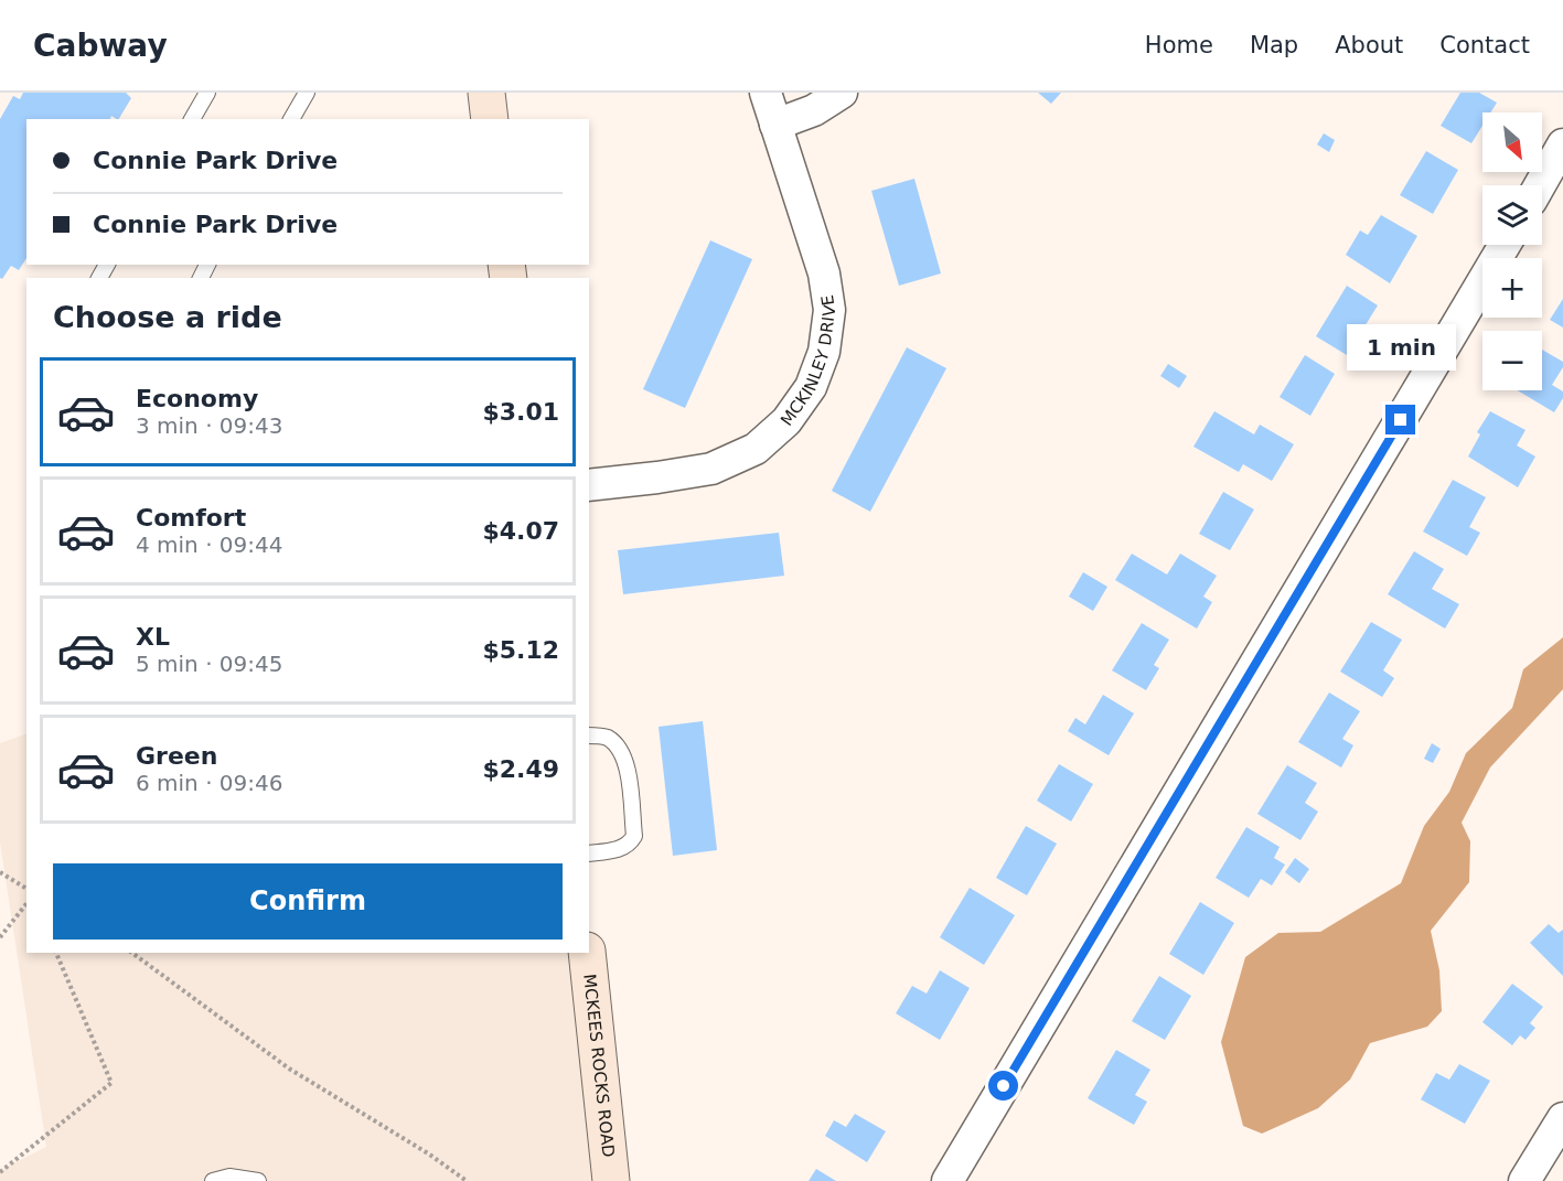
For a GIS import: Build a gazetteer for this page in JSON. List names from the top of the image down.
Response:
{
  "streets": {
    "street": ["MCKINLEY DRIVE", "MCKEES ROCKS ROAD"]
  },
  "north": "bottom right",
  "page": {
    "header": "Cabway",
    "nav": [
      "Home",
      "Map",
      "About",
      "Contact"
    ],
    "map_buttons": ["+", "−"],
    "banner": ["Connie Park Drive", "Connie Park Drive"],
    "heading": "Choose a ride",
    "bubble": "1 min",
    "list": [
      {
        "name": "Economy",
        "note": "3 min · 09:43",
        "value": "$3.01"
      },
      {
        "name": "Comfort",
        "note": "4 min · 09:44",
        "value": "$4.07"
      },
      {
        "name": "XL",
        "note": "5 min · 09:45",
        "value": "$5.12"
      },
      {
        "name": "Green",
        "note": "6 min · 09:46",
        "value": "$2.49"
      }
    ],
    "buttons": "Confirm"
  }
}
